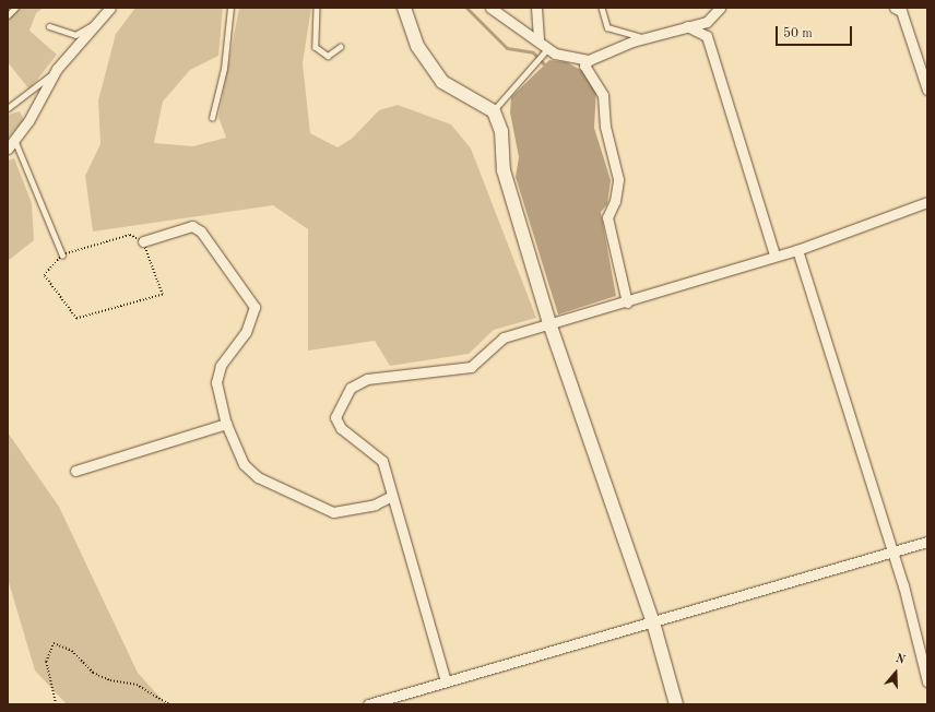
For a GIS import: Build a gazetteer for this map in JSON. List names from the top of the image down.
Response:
{
  "scale_bar": "50 m",
  "north": "top"
}
